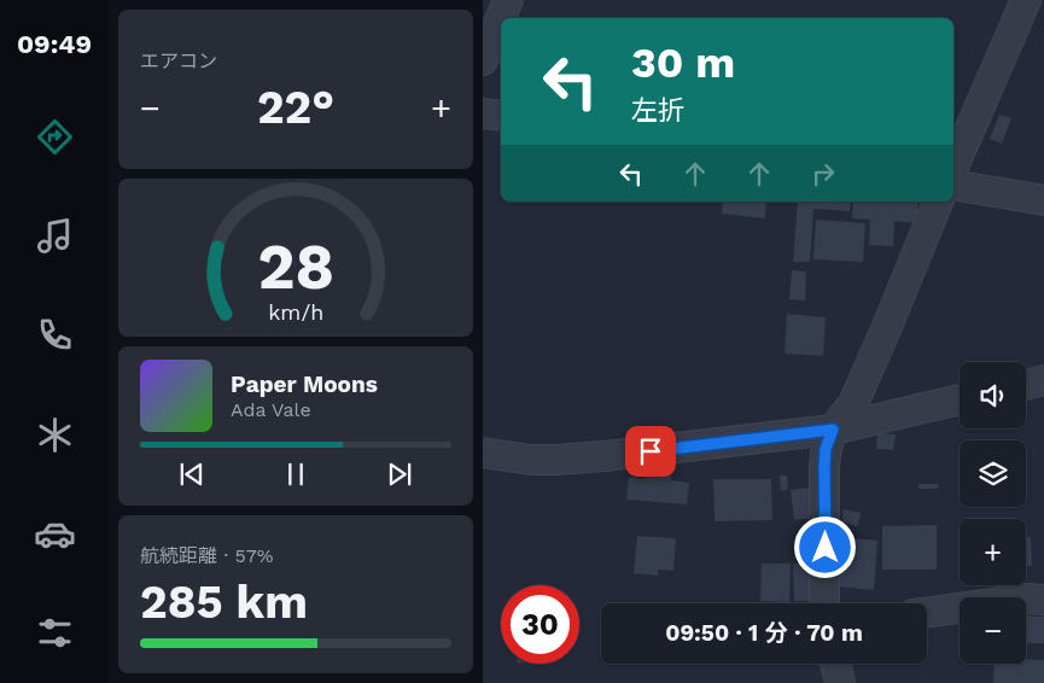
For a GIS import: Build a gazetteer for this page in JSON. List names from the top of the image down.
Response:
{
  "page": {
    "tabs": "09:49",
    "tile": [
      "エアコン",
      ["航続距離 · 57%", "285 km"]
    ],
    "turn": ["30 m", "左折"],
    "heat": ["−", "22°", "+"],
    "song": ["Paper Moons", "Ada Vale"],
    "map_buttons": ["+", "−"],
    "limit": "30",
    "trip": "09:50 · 1 分 · 70 m",
    "gauge": ["28", "km/h"]
  }
}
